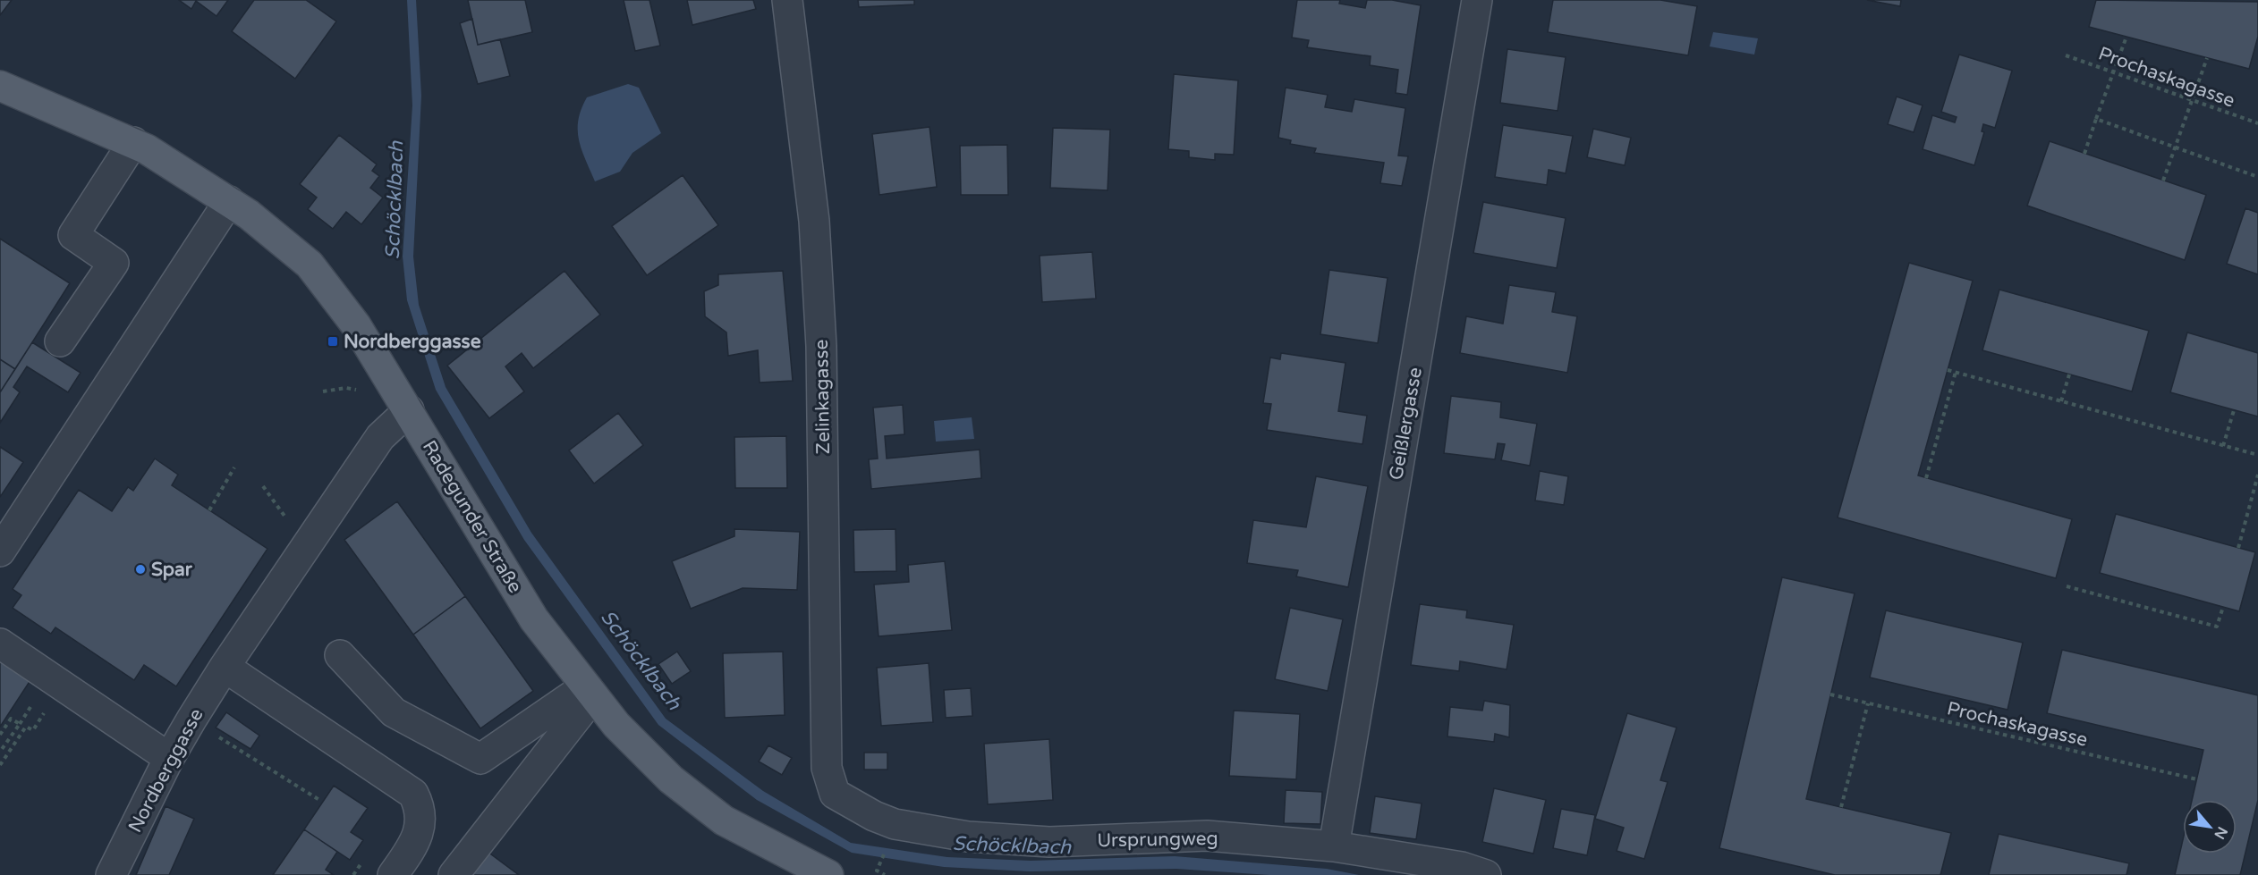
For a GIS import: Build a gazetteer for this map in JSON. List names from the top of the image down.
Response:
{
  "streets": {
    "main road": ["Radegunder Straße"],
    "street": [
      "Zelinkagasse",
      "Geißlergasse",
      "Nordberggasse",
      "Ursprungweg"
    ],
    "path": ["Prochaskagasse"]
  },
  "crossings": [
    ["Zelinkagasse", "Ursprungweg"],
    ["Geißlergasse", "Ursprungweg"],
    ["Radegunder Straße", "Nordberggasse"]
  ],
  "water": ["Schöcklbach"],
  "places": {
    "transit": ["Nordberggasse"],
    "other": ["Spar"]
  },
  "north": "bottom right"
}
